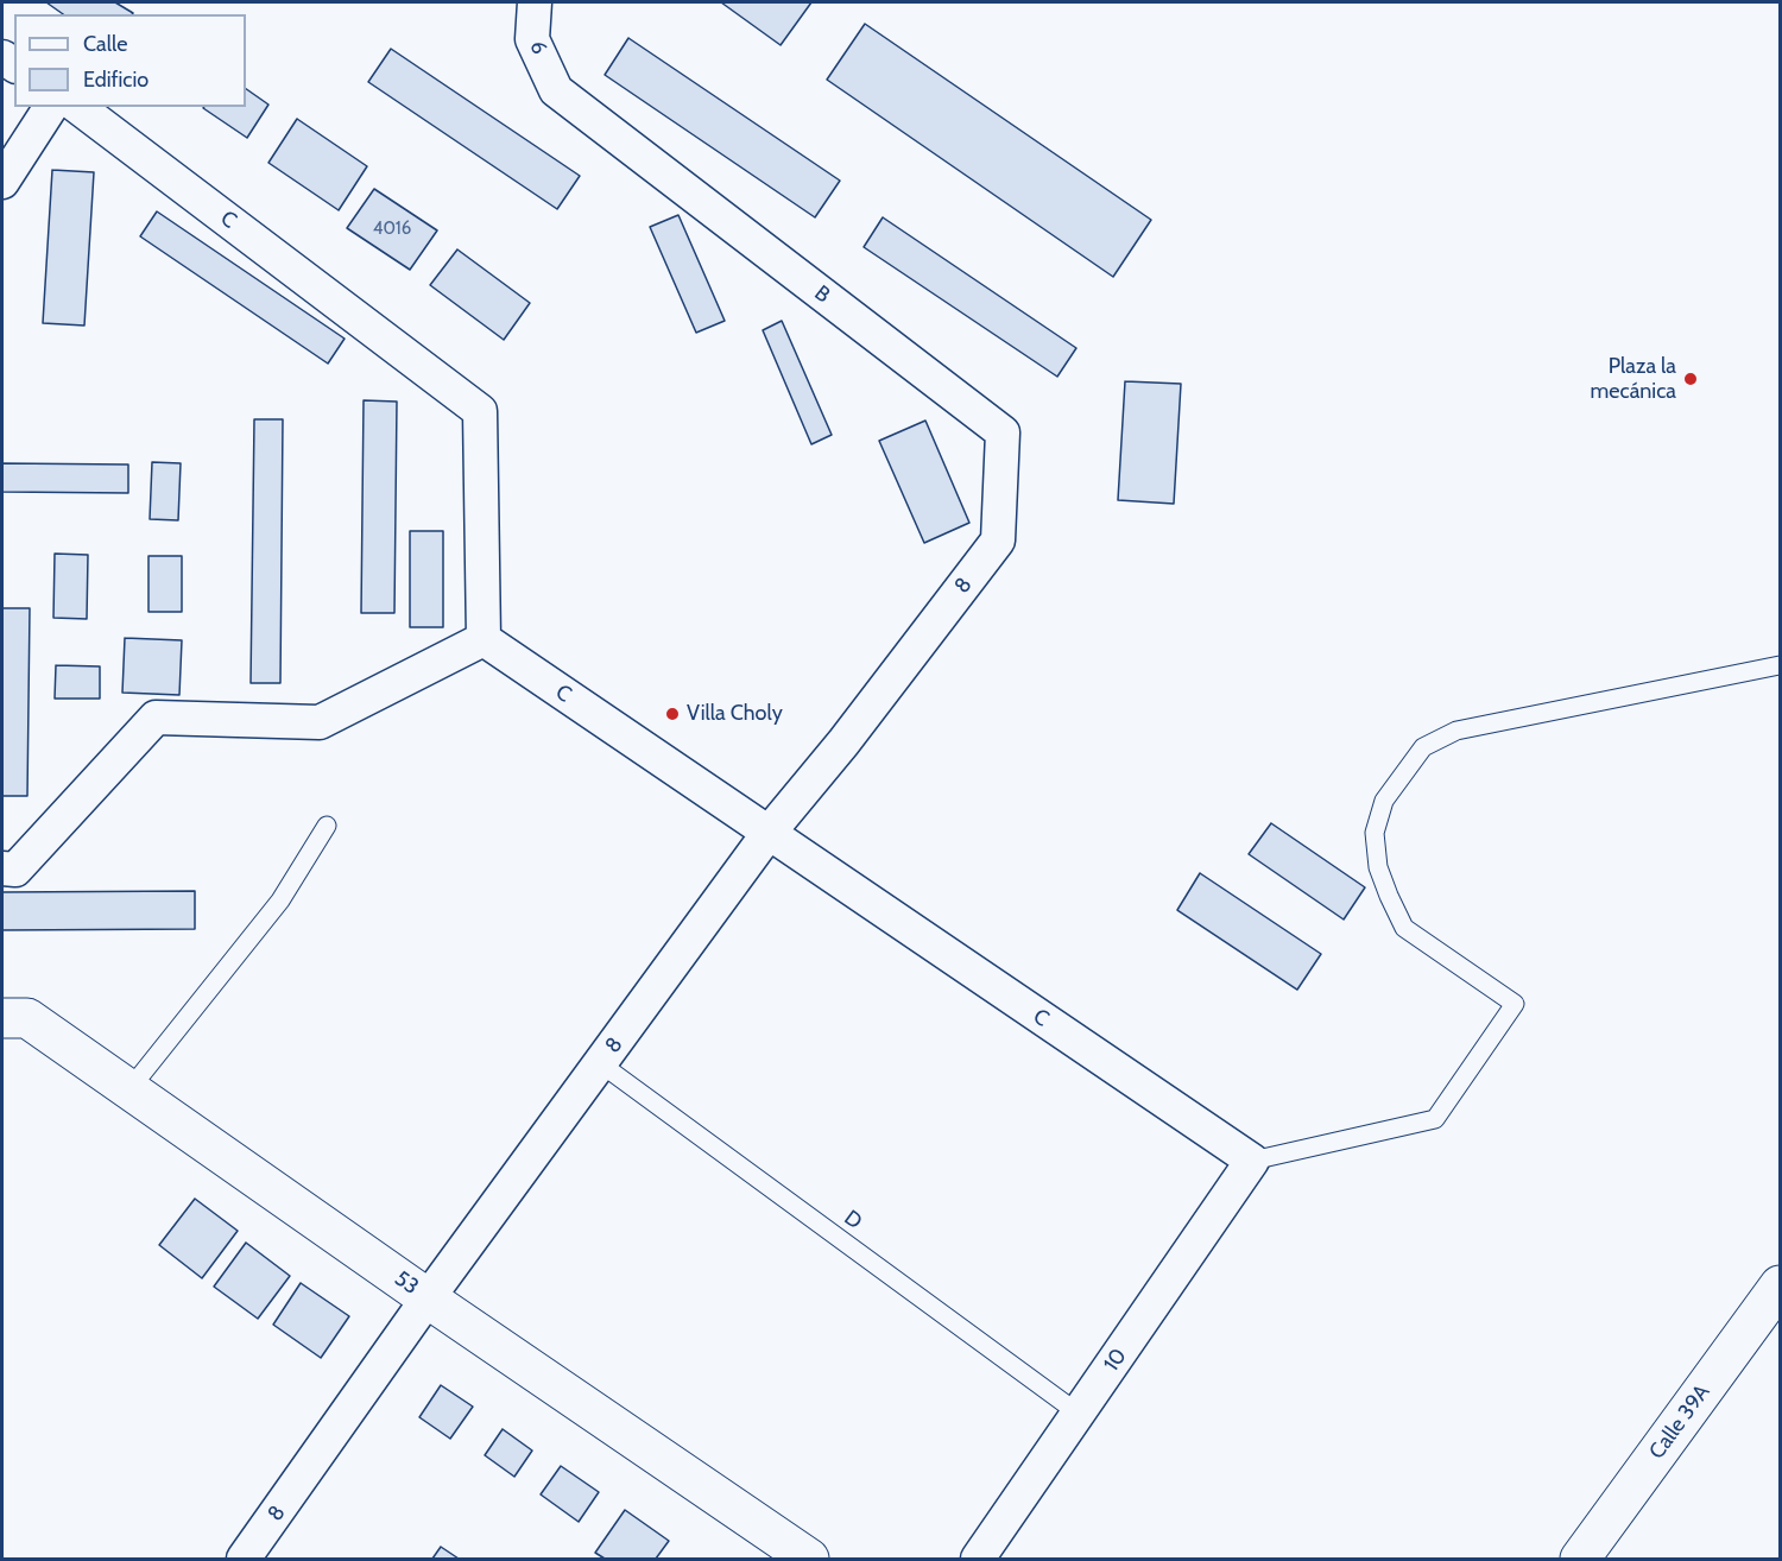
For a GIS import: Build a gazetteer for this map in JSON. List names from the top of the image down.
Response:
{
  "streets": {
    "street": [
      "6",
      "C",
      "B",
      "8",
      "53",
      "10",
      "Calle 39A"
    ],
    "lane": ["D"]
  },
  "crossings": [
    ["6", "B"],
    ["C", "8"],
    ["C", "10"],
    ["B", "8"],
    ["8", "D"],
    ["8", "53"],
    ["D", "10"]
  ],
  "places": ["Plaza la mecánica", "Villa Choly"],
  "house_numbers": ["4016"],
  "legend": ["Calle", "Edificio"]
}
